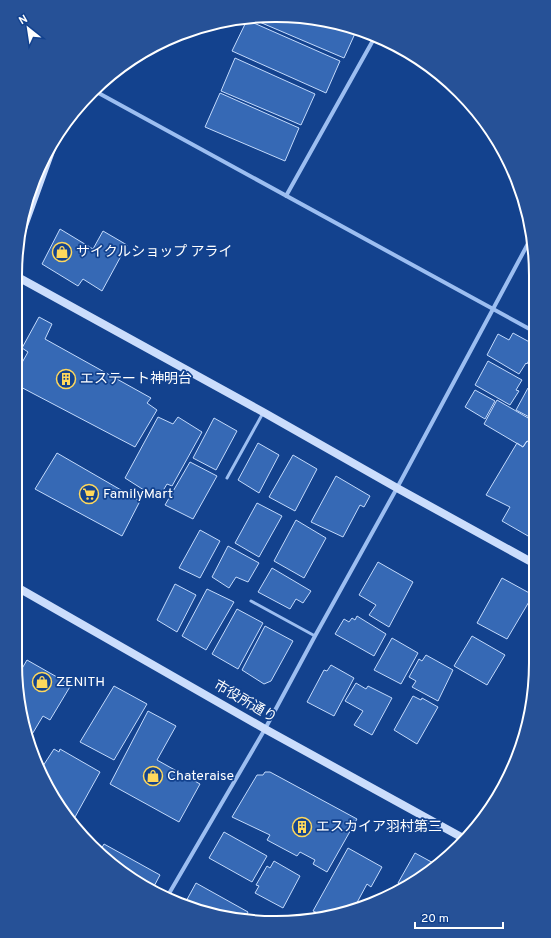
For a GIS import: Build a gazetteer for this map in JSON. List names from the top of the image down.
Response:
{
  "streets": {
    "street": ["市役所通り"]
  },
  "places": {
    "shop": ["サイクルショップ アライ", "ZENITH", "Chateraise"],
    "building": ["エステート神明台", "エスカイア羽村第三"],
    "supermarket": ["FamilyMart"]
  },
  "scale_bar": "20 m",
  "north": "top left"
}
